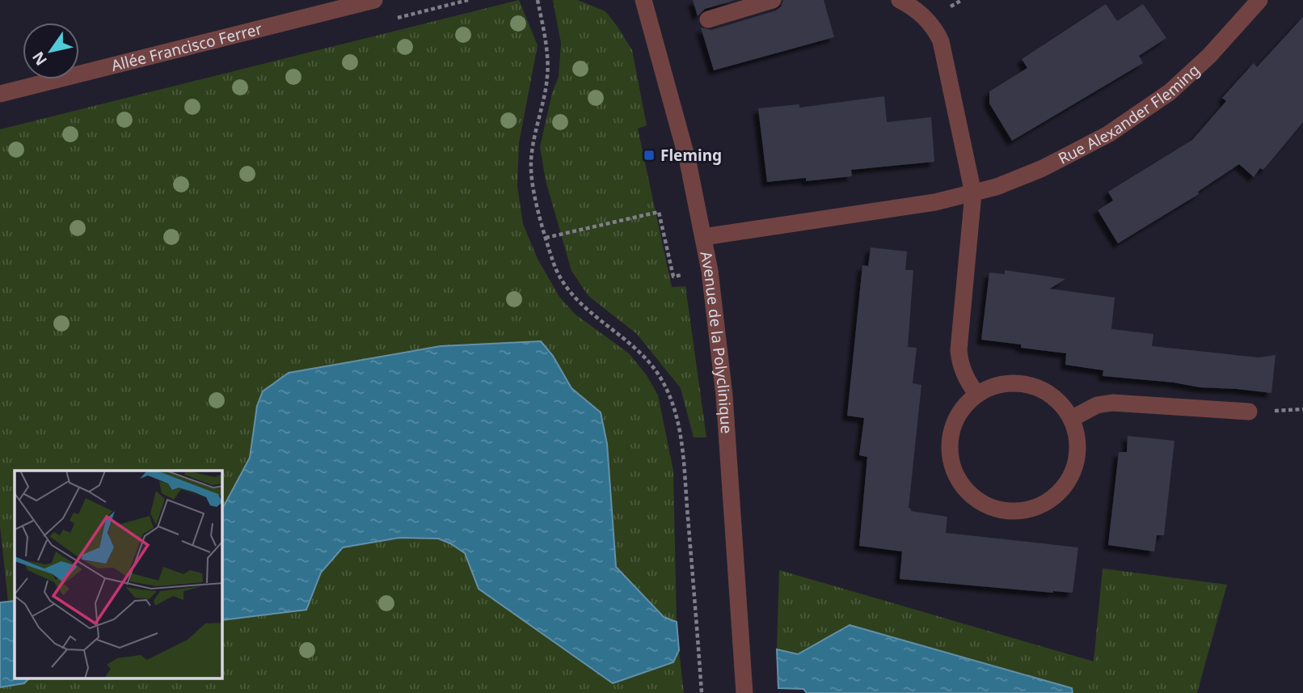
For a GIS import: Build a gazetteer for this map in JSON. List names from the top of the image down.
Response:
{
  "streets": {
    "street": ["Allée Francisco Ferrer", "Rue Alexander Fleming", "Avenue de la Polyclinique"]
  },
  "crossings": [
    ["Rue Alexander Fleming", "Avenue de la Polyclinique"]
  ],
  "places": {
    "transit": ["Fleming"]
  },
  "north": "bottom left"
}
